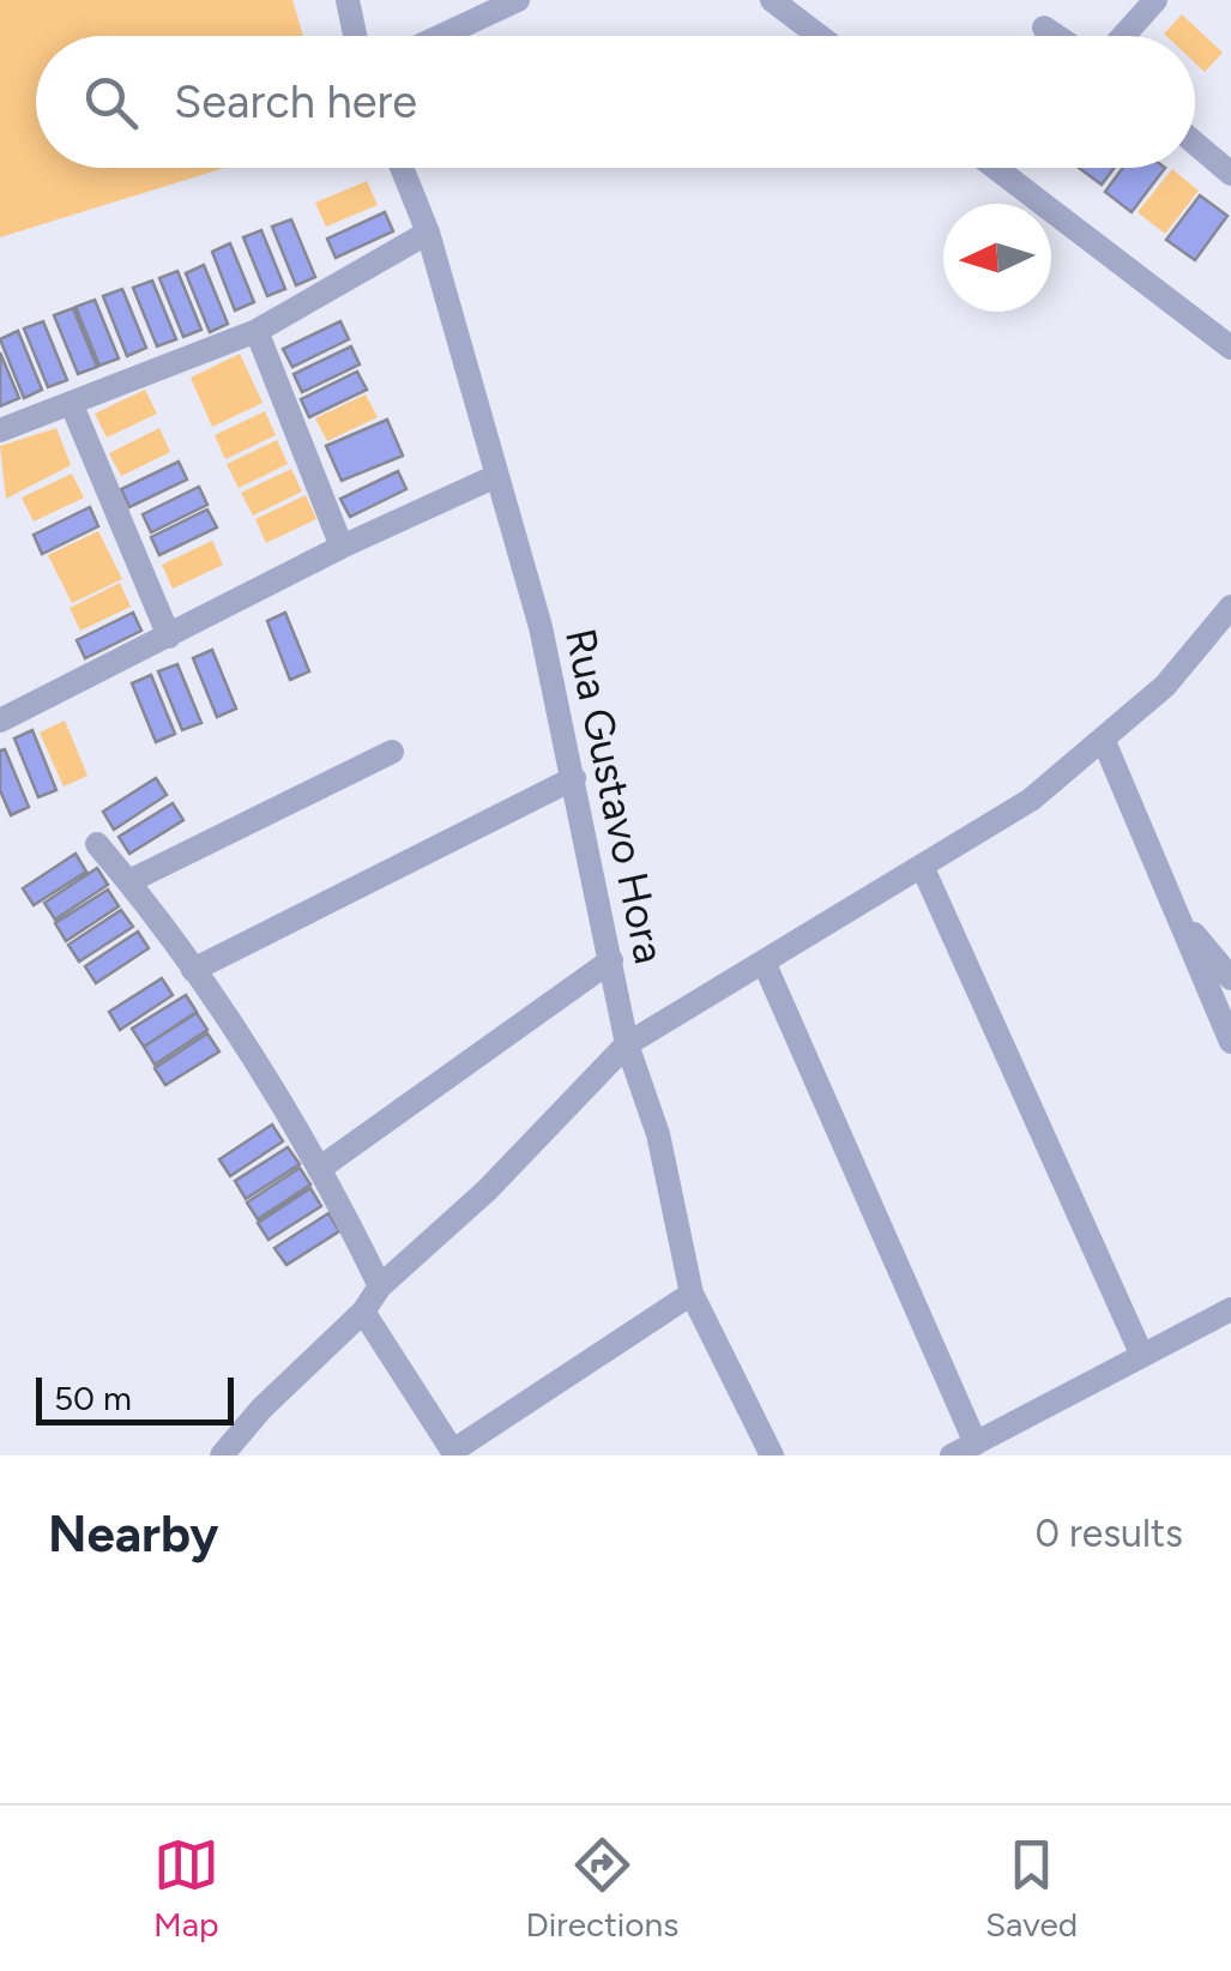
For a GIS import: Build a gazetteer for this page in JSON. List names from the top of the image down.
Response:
{
  "streets": {
    "street": ["Rua Gustavo Hora"]
  },
  "scale_bar": "50 m",
  "north": "left",
  "page": {
    "search": "Search here",
    "scale": "50 m",
    "heading": ["Nearby", "0 results"],
    "nav": ["Map", "Directions", "Saved"]
  }
}
